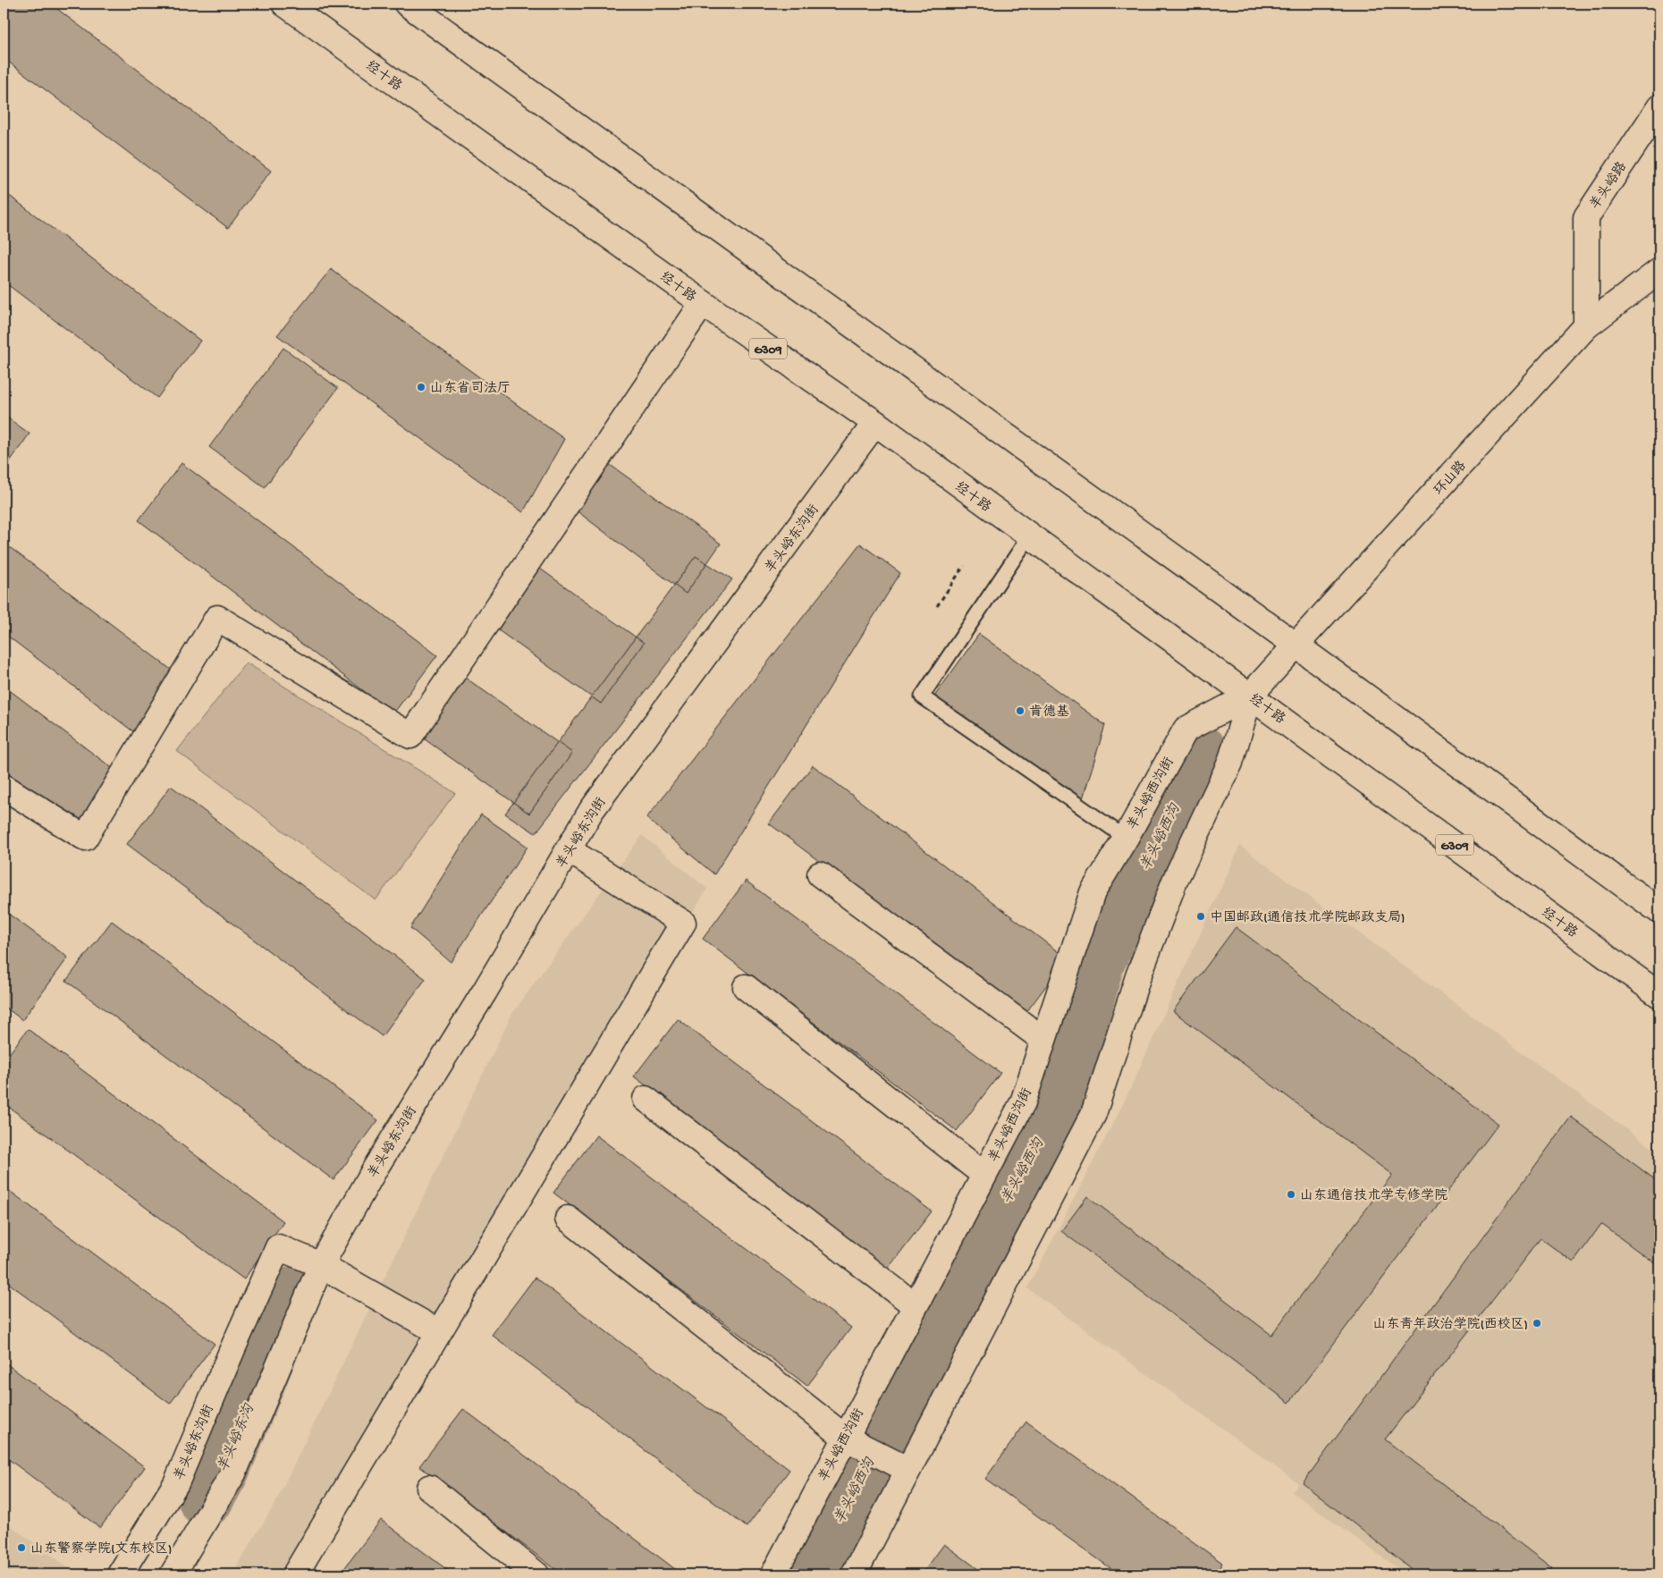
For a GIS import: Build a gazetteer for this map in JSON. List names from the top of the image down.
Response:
{
  "streets": {
    "main road": [
      "经十路",
      "羊头峪路",
      "G309",
      "环山路",
      "羊头峪东沟街",
      "羊头峪西沟街"
    ]
  },
  "crossings": [
    ["经十路", "环山路"],
    ["经十路", "羊头峪东沟街"],
    ["经十路", "羊头峪西沟街"],
    ["羊头峪路", "环山路"],
    ["环山路", "羊头峪西沟街"]
  ],
  "water": ["羊头峪西沟", "羊头峪东沟"],
  "places": [
    "山东省司法厅",
    "肯德基",
    "中国邮政(通信技术学院邮政支局)",
    "山东通信技术学专修学院",
    "山东青年政治学院(西校区)",
    "山东警察学院(文东校区)"
  ]
}
